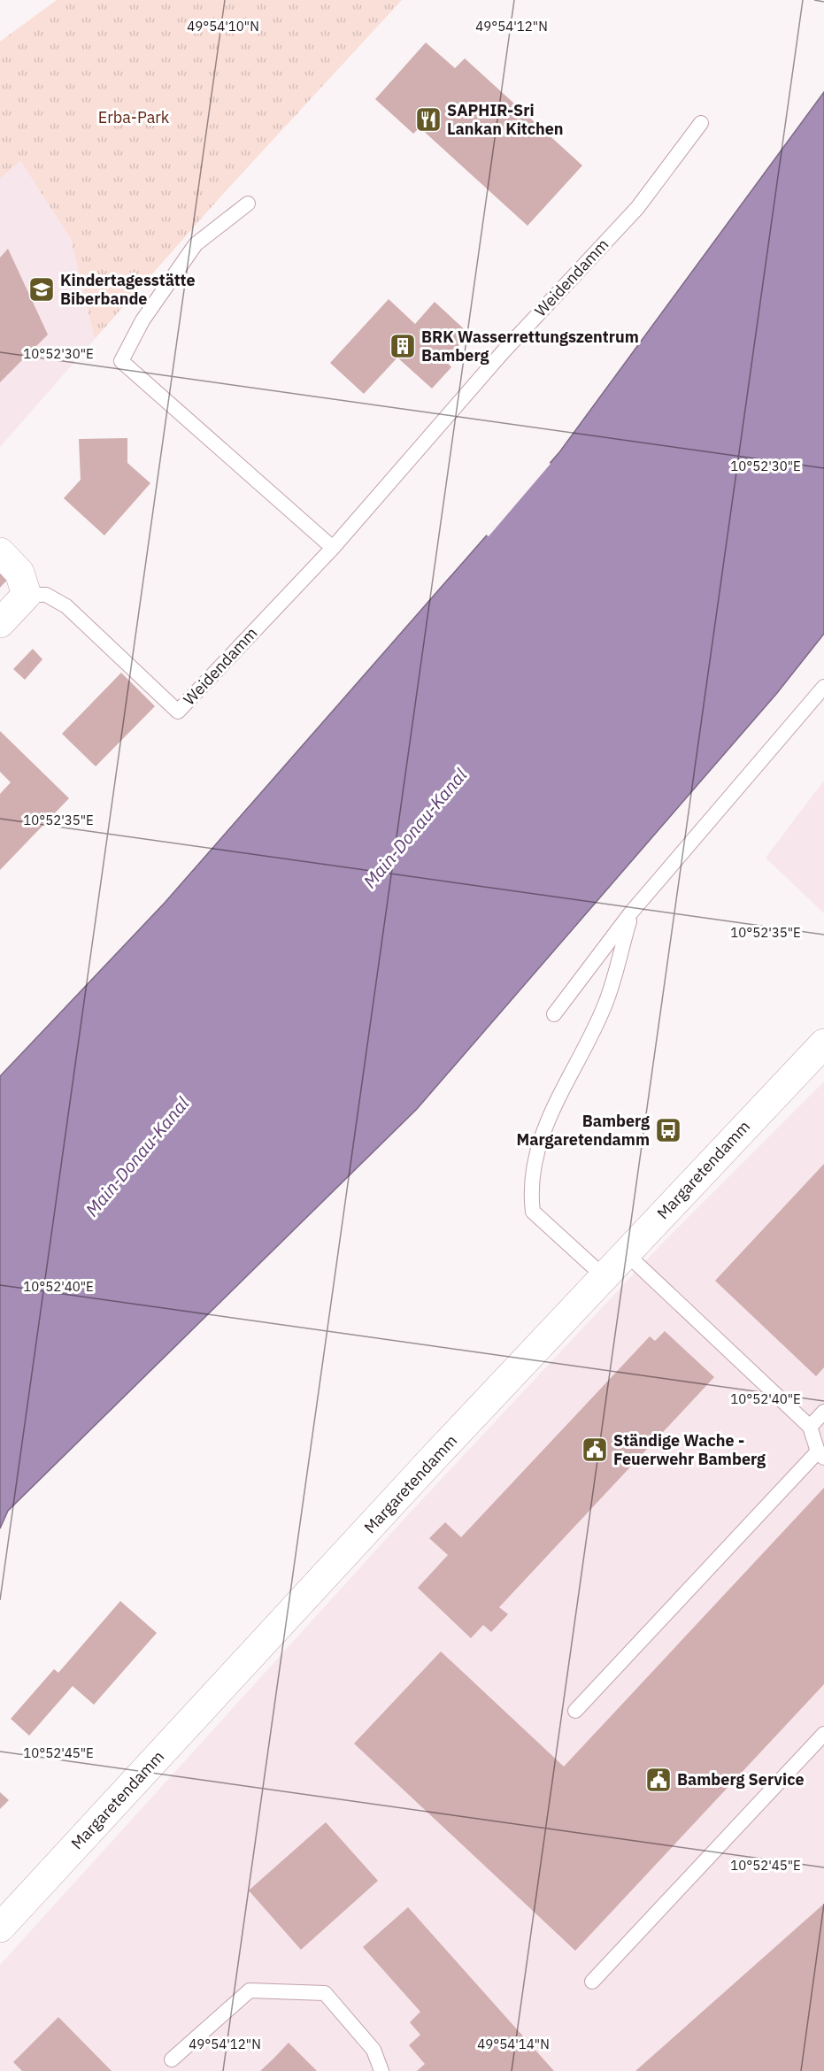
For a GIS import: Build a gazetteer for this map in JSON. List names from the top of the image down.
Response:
{
  "streets": {
    "street": ["Margaretendamm"],
    "lane": ["Weidendamm"]
  },
  "water": ["Main-Donau-Kanal"],
  "parks": ["Erba-Park"],
  "places": {
    "restaurant": ["SAPHIR-Sri Lankan Kitchen"],
    "school or university": ["Kindertagesstätte Biberbande"],
    "building": ["BRK Wasserrettungszentrum Bamberg"],
    "bus stop": ["Bamberg Margaretendamm"],
    "public building": ["Ständige Wache - Feuerwehr Bamberg", "Bamberg Service"]
  },
  "coordinates": [
    "49°54'10\"N",
    "49°54'12\"N",
    "10°52'30\"E",
    "10°52'35\"E",
    "10°52'40\"E",
    "10°52'45\"E",
    "49°54'14\"N"
  ]
}
